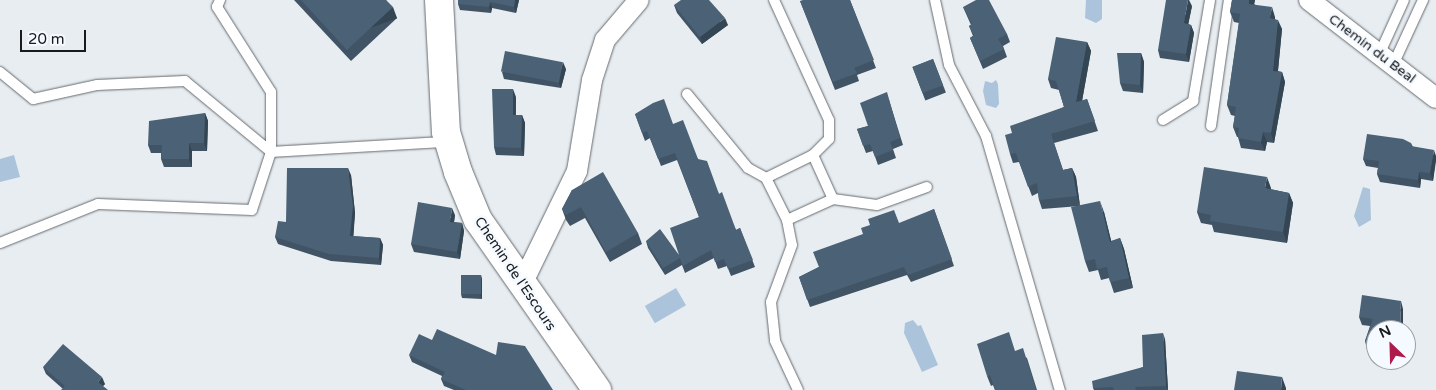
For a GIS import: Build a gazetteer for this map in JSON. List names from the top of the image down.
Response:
{
  "streets": {
    "street": ["Chemin du Beal", "Chemin de l'Escours"]
  },
  "scale_bar": "20 m",
  "north": "top left"
}
